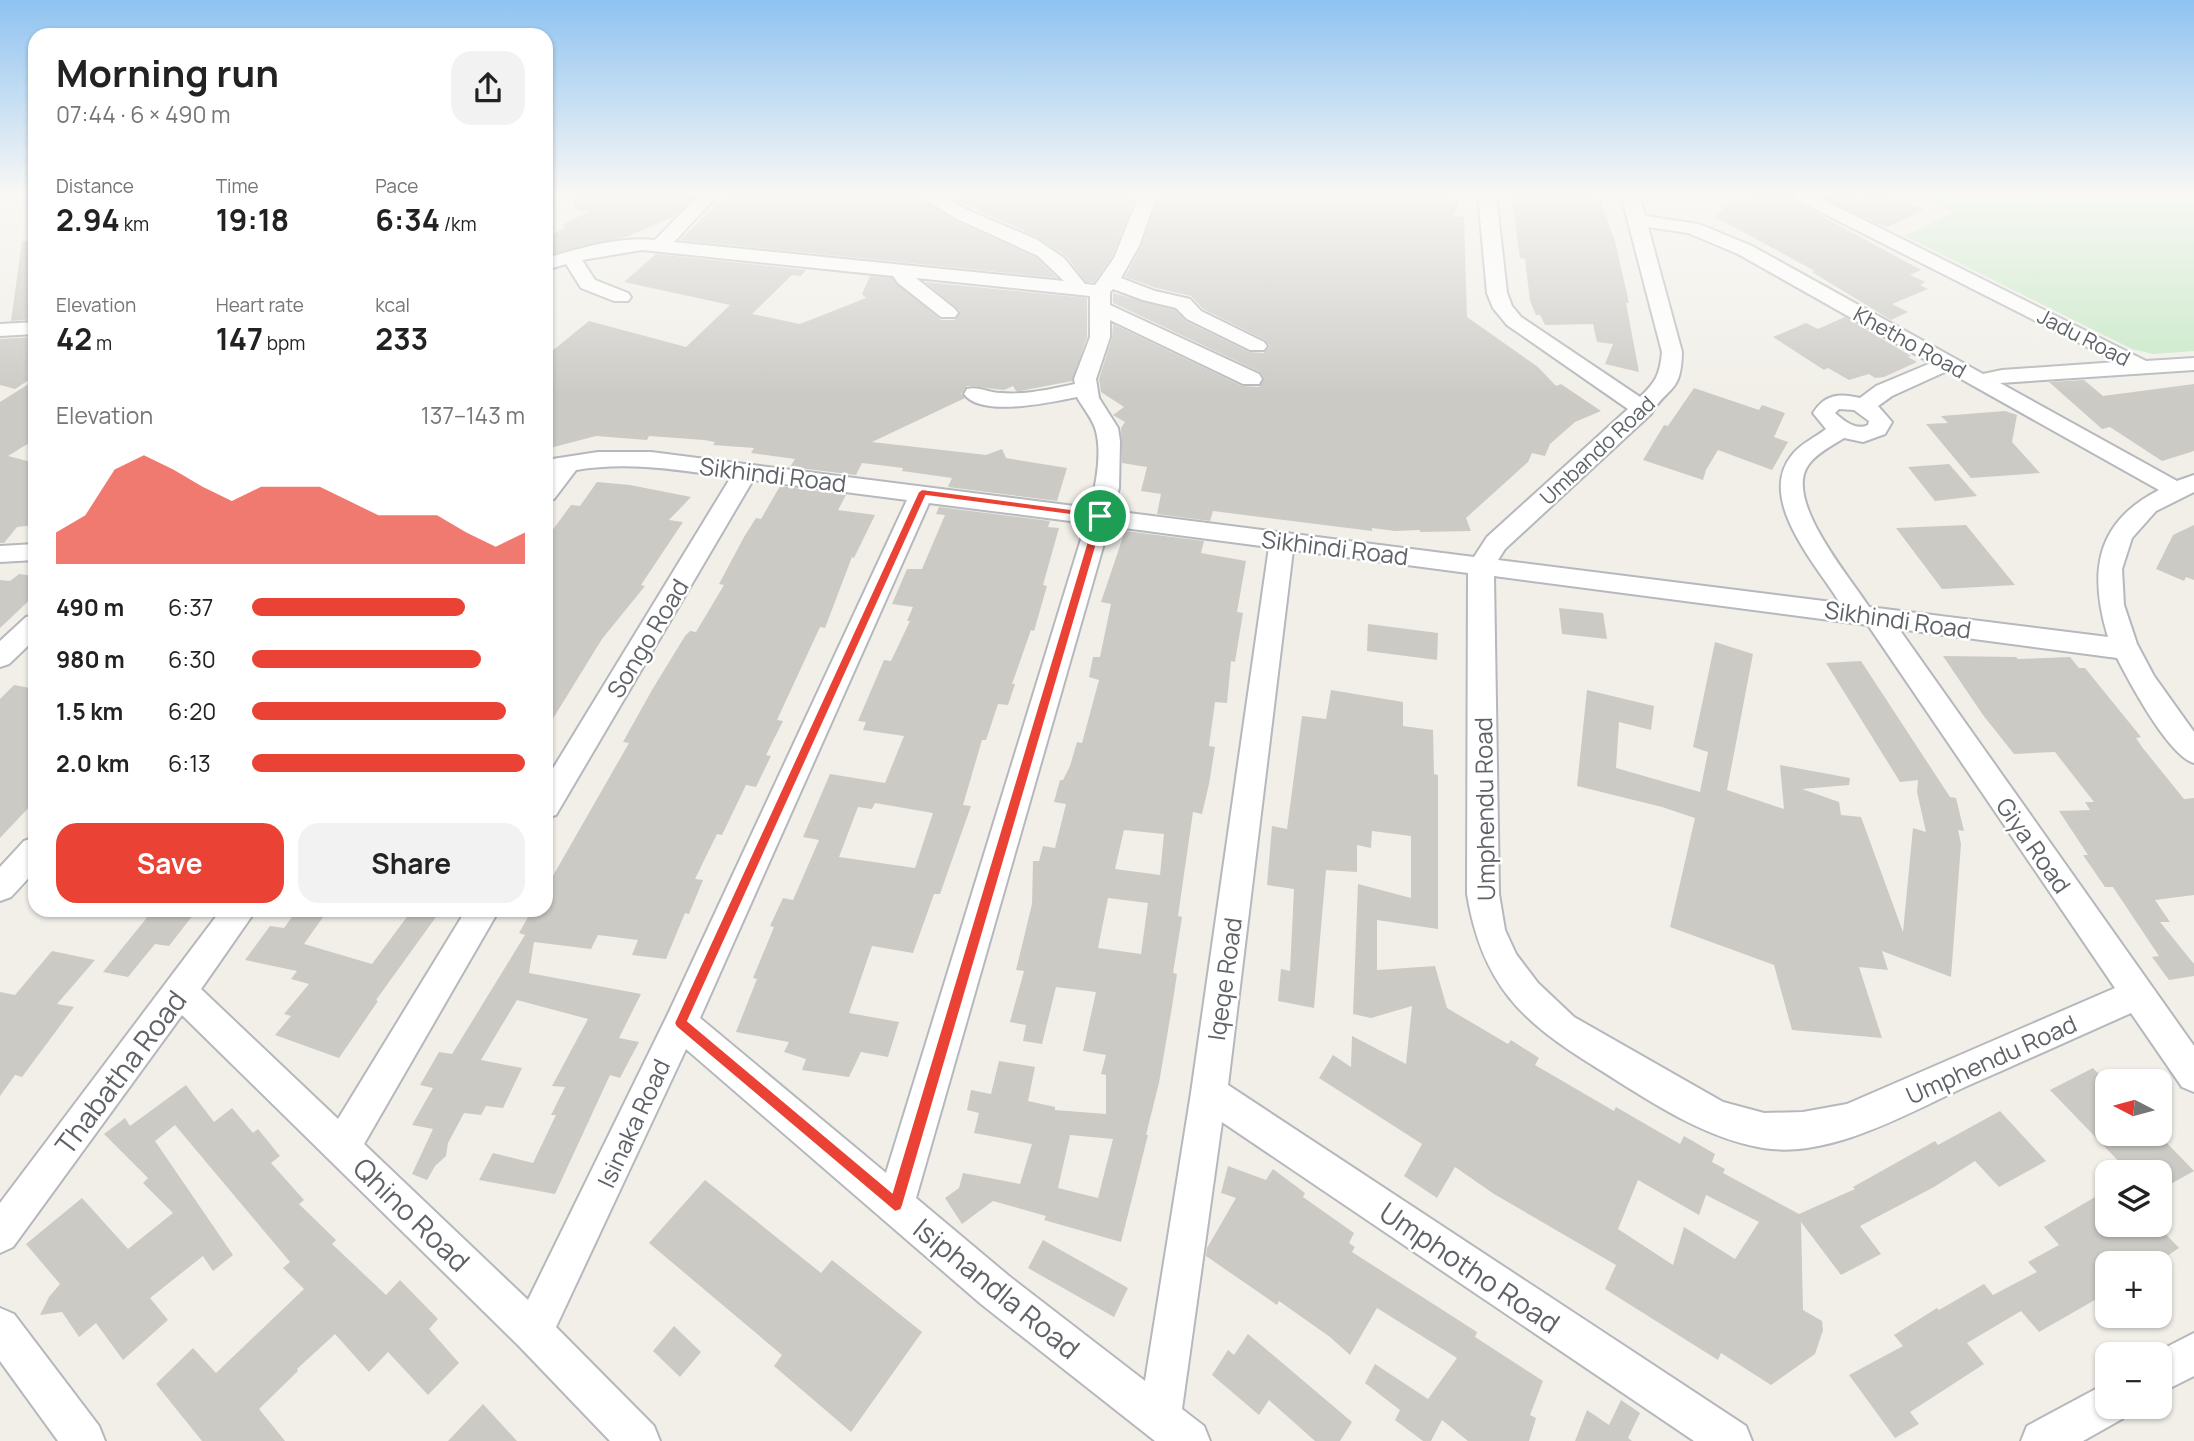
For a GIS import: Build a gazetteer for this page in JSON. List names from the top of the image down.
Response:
{
  "streets": {
    "street": [
      "Jadu Road",
      "Khetho Road",
      "Umbando Road",
      "Sikhindi Road",
      "Songo Road",
      "Umphendu Road",
      "Giya Road",
      "Iqeqe Road",
      "Thabatha Road",
      "Isinaka Road",
      "Qhino Road",
      "Umphotho Road",
      "Isiphandla Road"
    ]
  },
  "crossings": [
    ["Khetho Road", "Giya Road"],
    ["Umbando Road", "Sikhindi Road"],
    ["Umbando Road", "Umphendu Road"],
    ["Sikhindi Road", "Songo Road"],
    ["Sikhindi Road", "Umphendu Road"],
    ["Sikhindi Road", "Giya Road"],
    ["Sikhindi Road", "Iqeqe Road"],
    ["Sikhindi Road", "Isinaka Road"],
    ["Umphendu Road", "Giya Road"],
    ["Iqeqe Road", "Umphotho Road"],
    ["Iqeqe Road", "Isiphandla Road"],
    ["Thabatha Road", "Qhino Road"],
    ["Isinaka Road", "Qhino Road"],
    ["Isinaka Road", "Isiphandla Road"]
  ],
  "north": "left",
  "page": {
    "heading": ["Morning run", "07:44 · 6 × 490 m"],
    "stats": [
      ["Distance", "2.94 km"],
      ["Time", "19:18"],
      ["Pace", "6:34 /km"],
      ["Elevation", "42 m"],
      ["Heart rate", "147 bpm"],
      ["kcal", "233"]
    ],
    "chart": ["Elevation", "137–143 m"],
    "list": [
      {
        "name": "490 m",
        "note": "6:37"
      },
      {
        "name": "980 m",
        "note": "6:30"
      },
      {
        "name": "1.5 km",
        "note": "6:20"
      },
      {
        "name": "2.0 km",
        "note": "6:13"
      }
    ],
    "buttons": ["Save", "Share"],
    "map_buttons": ["+", "−"]
  }
}
